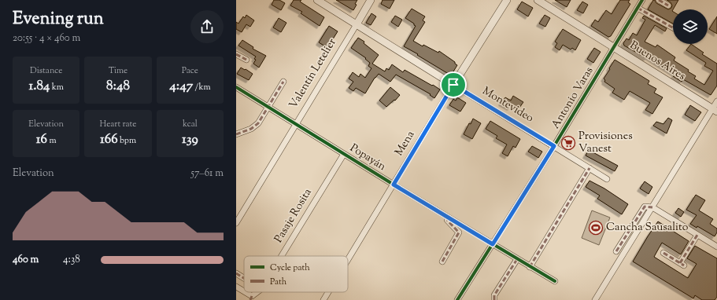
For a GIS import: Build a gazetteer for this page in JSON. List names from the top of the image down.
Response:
{
  "streets": {
    "street": [
      "Buenos Aires",
      "Valentín Letelier",
      "Antonio Varas",
      "Montevideo",
      "Mena",
      "Popayán",
      "Pasaje Rosita"
    ]
  },
  "crossings": [
    ["Buenos Aires", "Antonio Varas"],
    ["Valentín Letelier", "Montevideo"],
    ["Valentín Letelier", "Popayán"],
    ["Antonio Varas", "Montevideo"],
    ["Antonio Varas", "Popayán"],
    ["Montevideo", "Mena"],
    ["Mena", "Popayán"],
    ["Popayán", "Pasaje Rosita"]
  ],
  "places": {
    "supermarket": ["Provisiones Vanest"],
    "sports": ["Cancha Sausalito"]
  },
  "legend": ["Cycle path", "Path"],
  "page": {
    "heading": ["Evening run", "20:55 · 4 × 460 m"],
    "stats": [
      ["Distance", "1.84 km"],
      ["Time", "8:48"],
      ["Pace", "4:47 /km"],
      ["Elevation", "16 m"],
      ["Heart rate", "166 bpm"],
      ["kcal", "139"]
    ],
    "chart": ["Elevation", "57–61 m"],
    "list": [
      {
        "name": "460 m",
        "note": "4:38"
      }
    ]
  }
}
